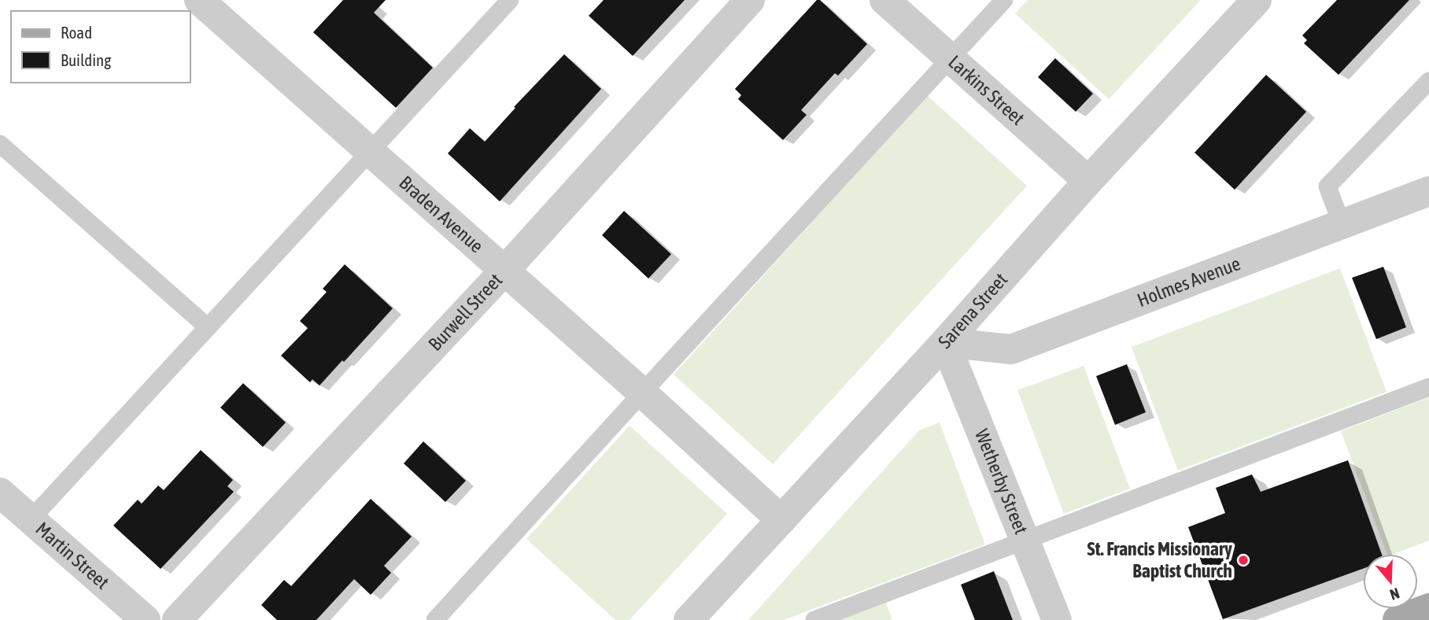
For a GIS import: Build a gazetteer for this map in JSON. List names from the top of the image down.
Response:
{
  "streets": {
    "street": [
      "Larkins Street",
      "Braden Avenue",
      "Holmes Avenue",
      "Sarena Street",
      "Burwell Street",
      "Wetherby Street",
      "Martin Street"
    ]
  },
  "crossings": [
    ["Larkins Street", "Sarena Street"],
    ["Braden Avenue", "Sarena Street"],
    ["Braden Avenue", "Burwell Street"],
    ["Holmes Avenue", "Sarena Street"],
    ["Holmes Avenue", "Wetherby Street"],
    ["Sarena Street", "Wetherby Street"]
  ],
  "places": ["St. Francis Missionary Baptist Church"],
  "legend": ["Road", "Building"],
  "north": "bottom"
}
